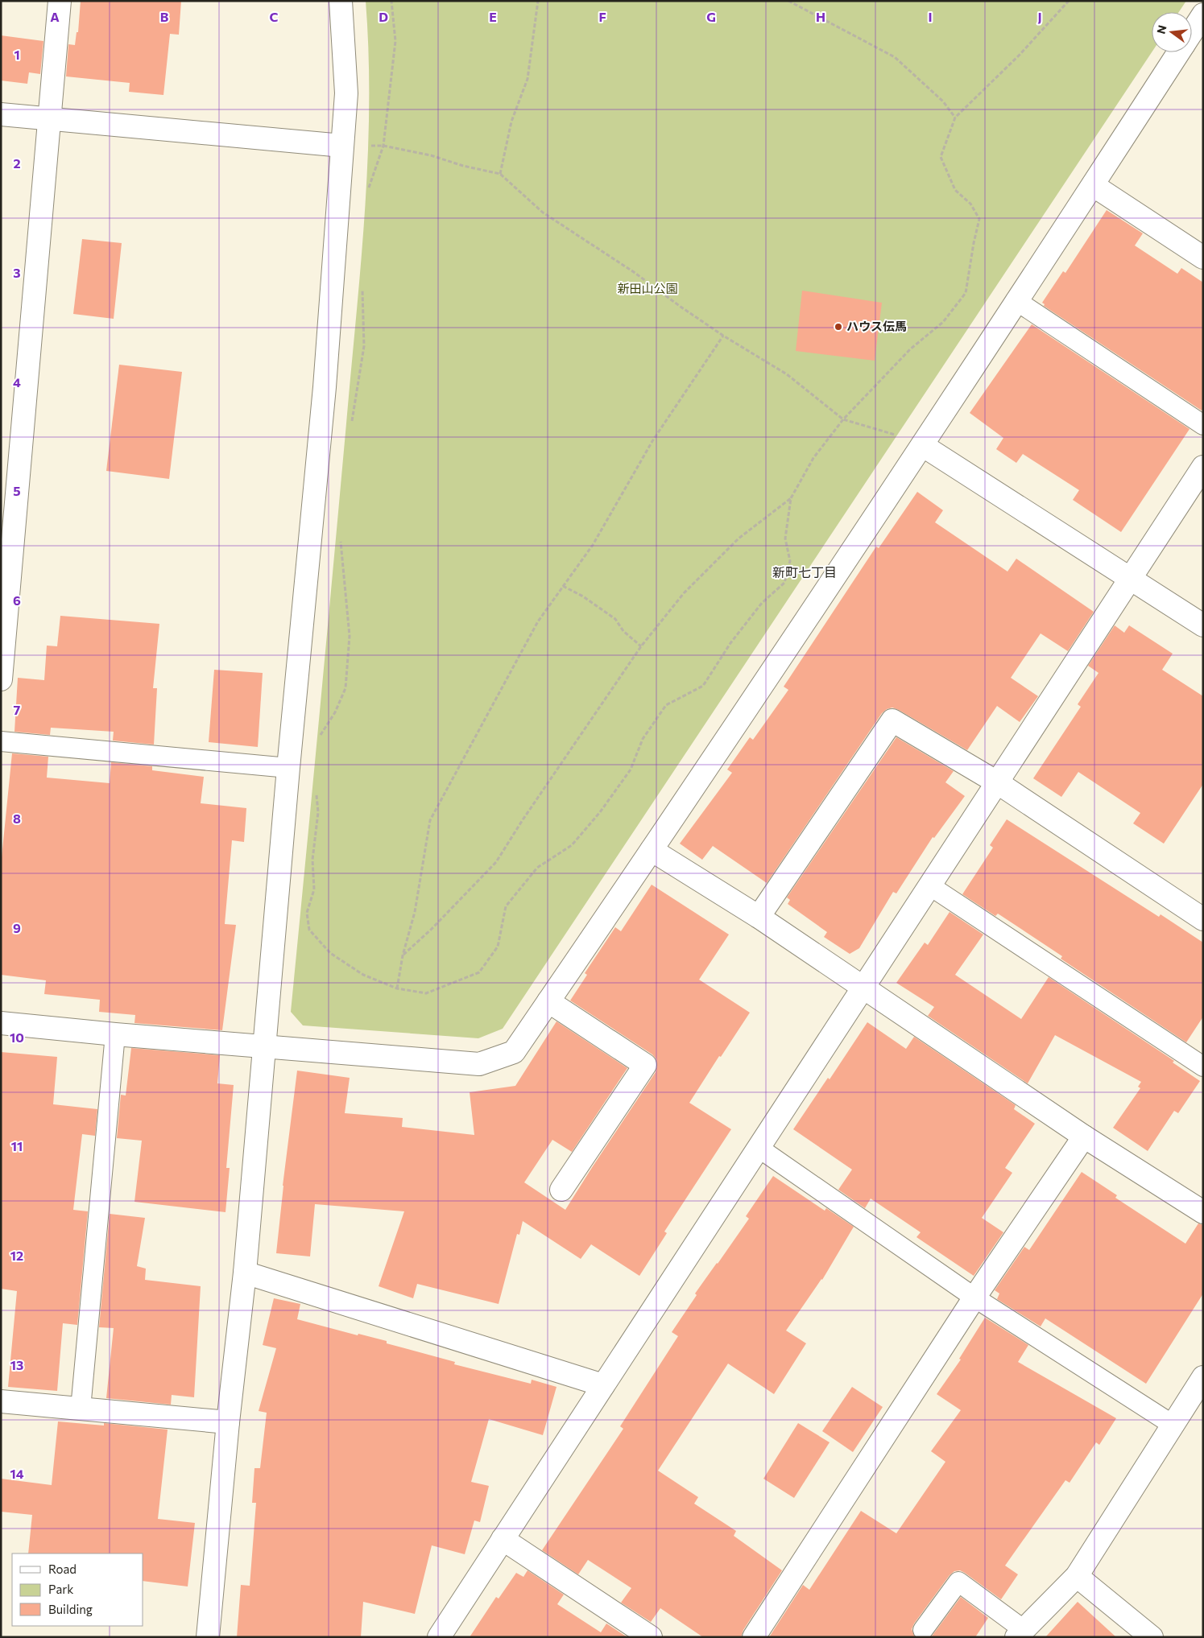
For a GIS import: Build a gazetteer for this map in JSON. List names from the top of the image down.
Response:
{
  "districts": ["新町七丁目"],
  "parks": ["新田山公園"],
  "places": ["ハウス伝馬"],
  "legend": ["Road", "Park", "Building"],
  "north": "left",
  "grid": {
    "columns": [
      "A",
      "B",
      "C",
      "D",
      "E",
      "F",
      "G",
      "H",
      "I",
      "J"
    ],
    "rows": [
      "1",
      "2",
      "3",
      "4",
      "5",
      "6",
      "7",
      "8",
      "9",
      "10",
      "11",
      "12",
      "13",
      "14"
    ]
  }
}
